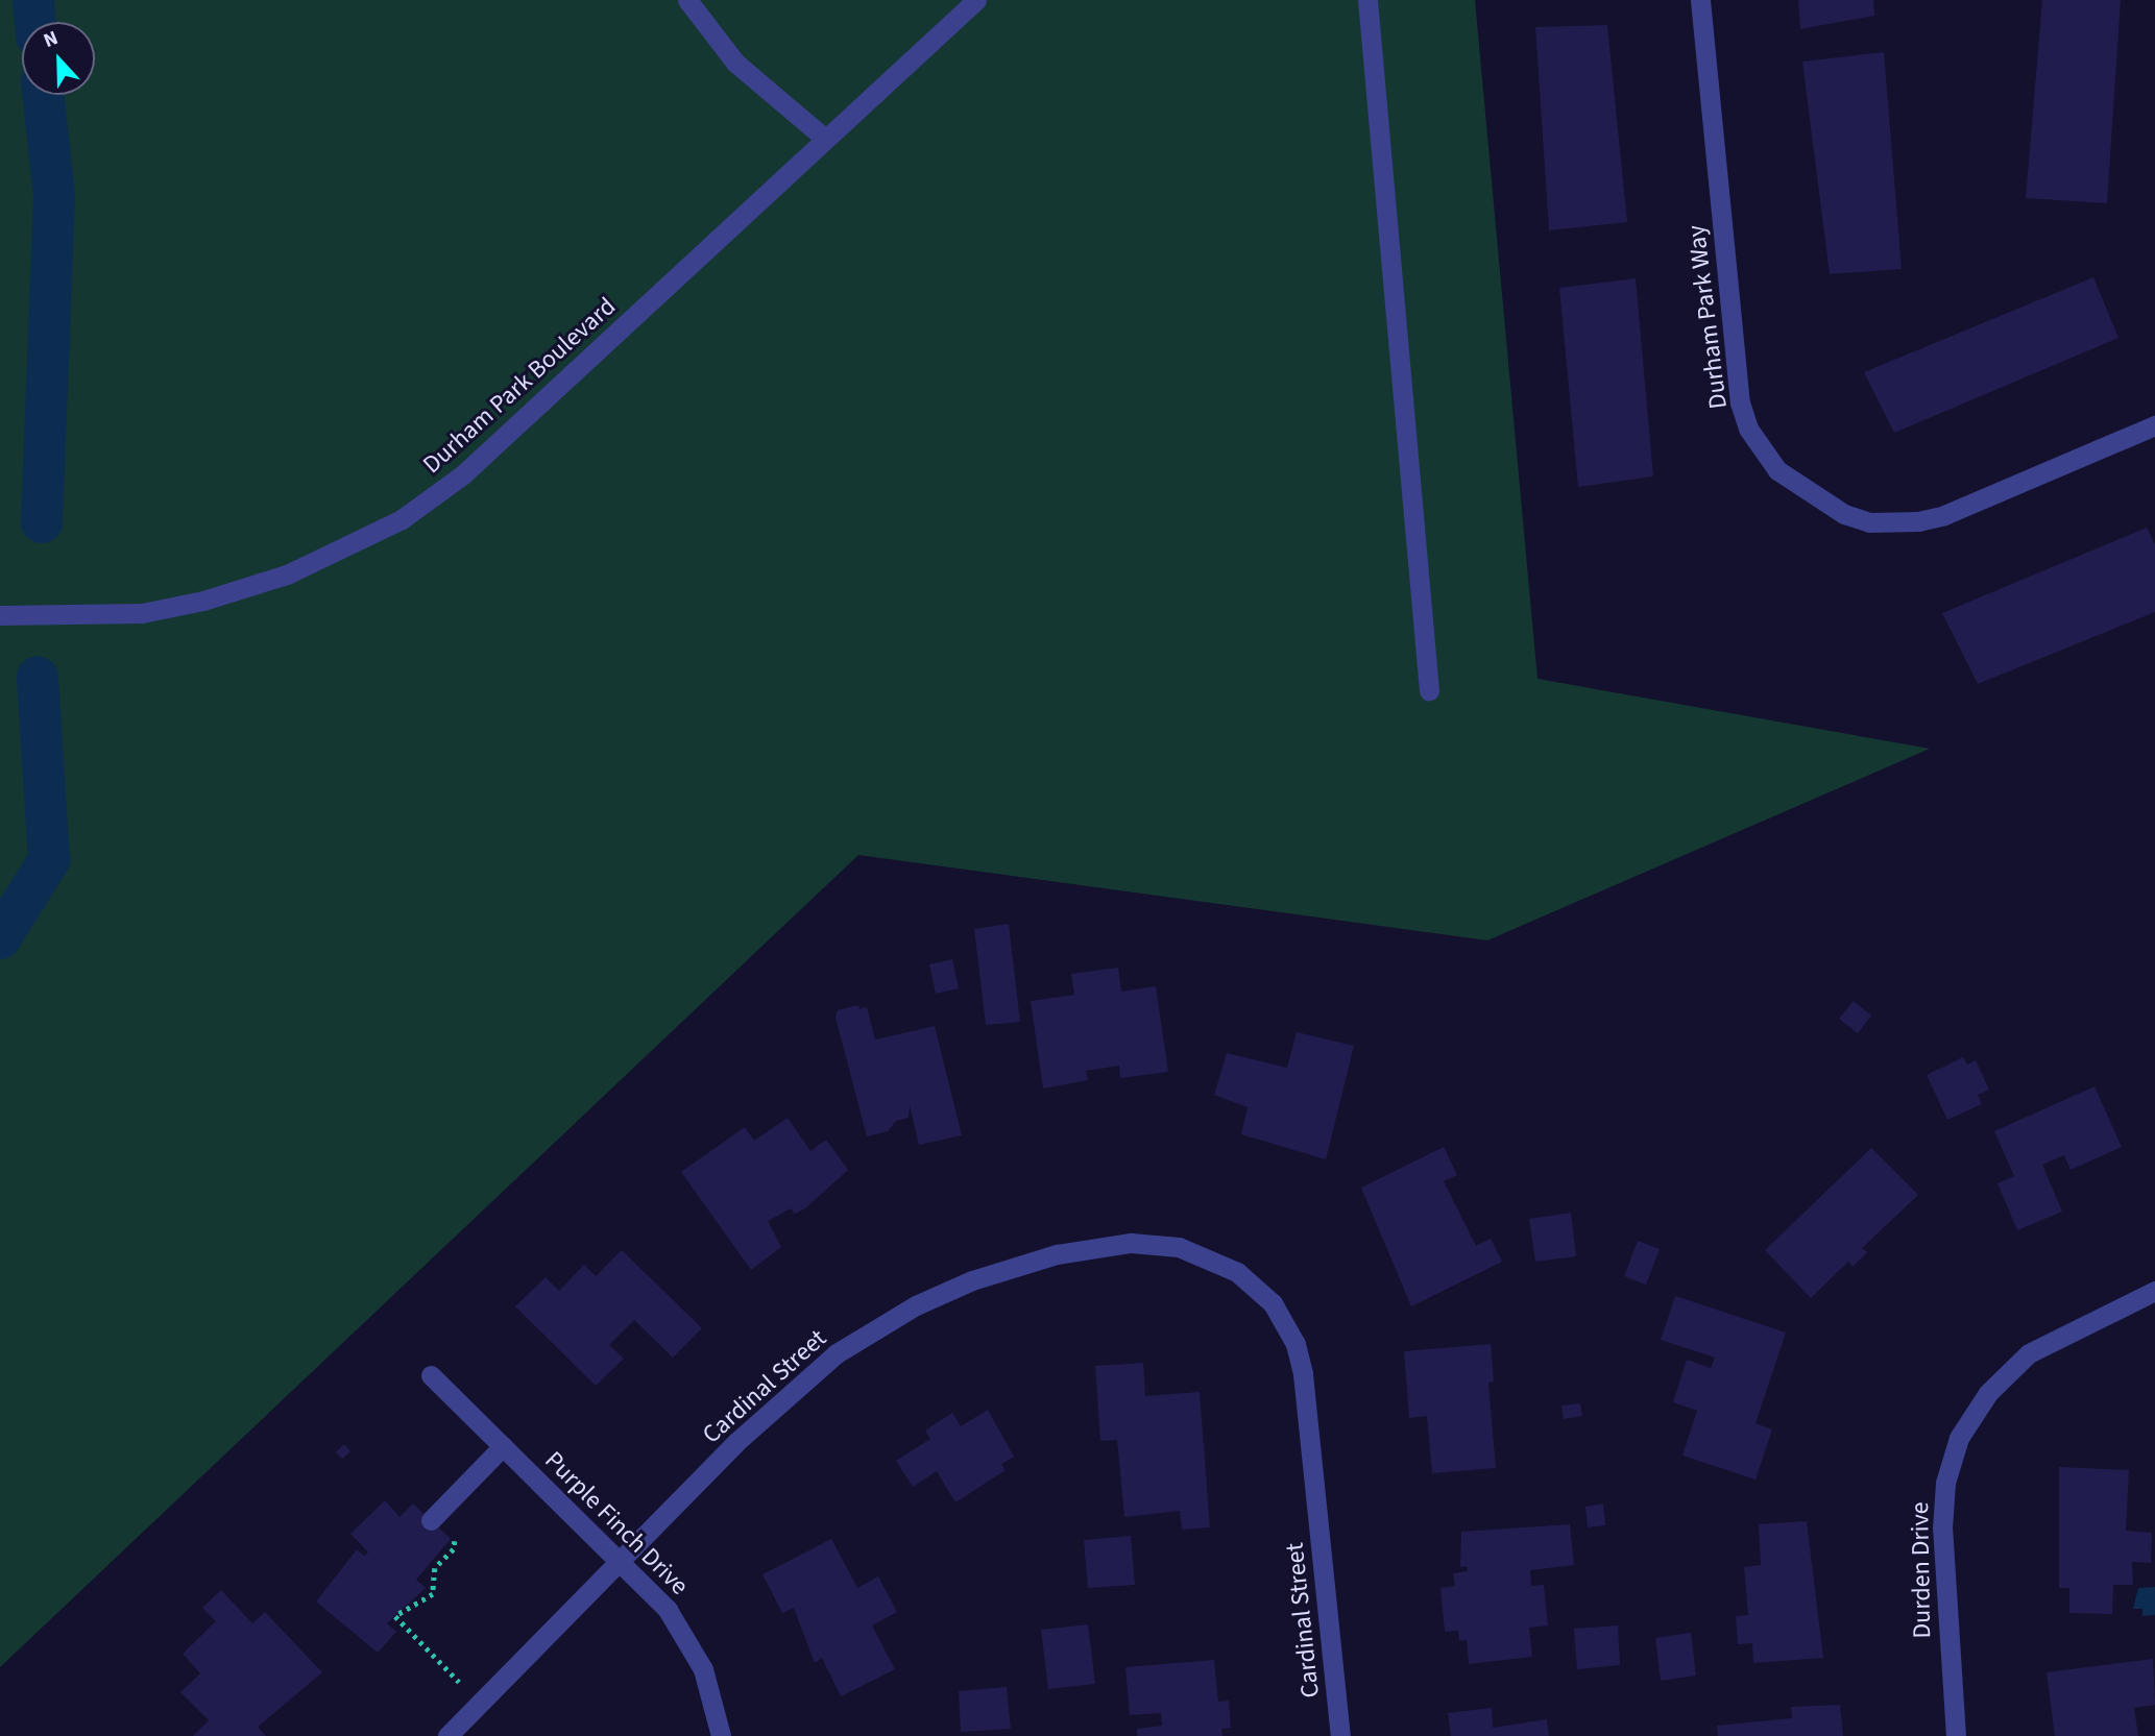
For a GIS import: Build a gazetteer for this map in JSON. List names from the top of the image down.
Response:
{
  "streets": {
    "street": [
      "Durham Park Way",
      "Durham Park Boulevard",
      "Cardinal Street",
      "Purple Finch Drive",
      "Durden Drive"
    ]
  },
  "crossings": [
    ["Cardinal Street", "Purple Finch Drive"]
  ],
  "north": "top"
}
